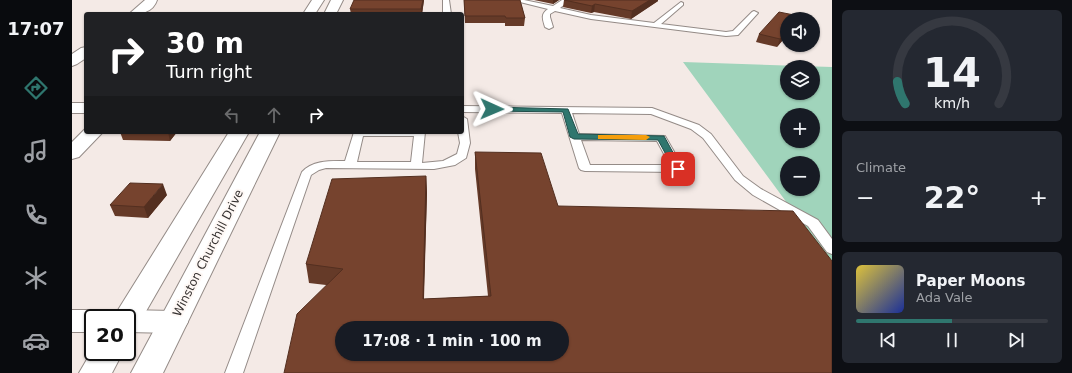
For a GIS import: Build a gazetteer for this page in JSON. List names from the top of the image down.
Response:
{
  "streets": {
    "main road": ["Winston Churchill Drive"]
  },
  "page": {
    "tabs": "17:07",
    "map_buttons": ["+", "−"],
    "turn": ["30 m", "Turn right"],
    "tile": "Climate",
    "heat": ["−", "22°", "+"],
    "song": ["Paper Moons", "Ada Vale"],
    "limit": "20",
    "trip": "17:08 · 1 min · 100 m",
    "gauge": ["14", "km/h"]
  }
}
